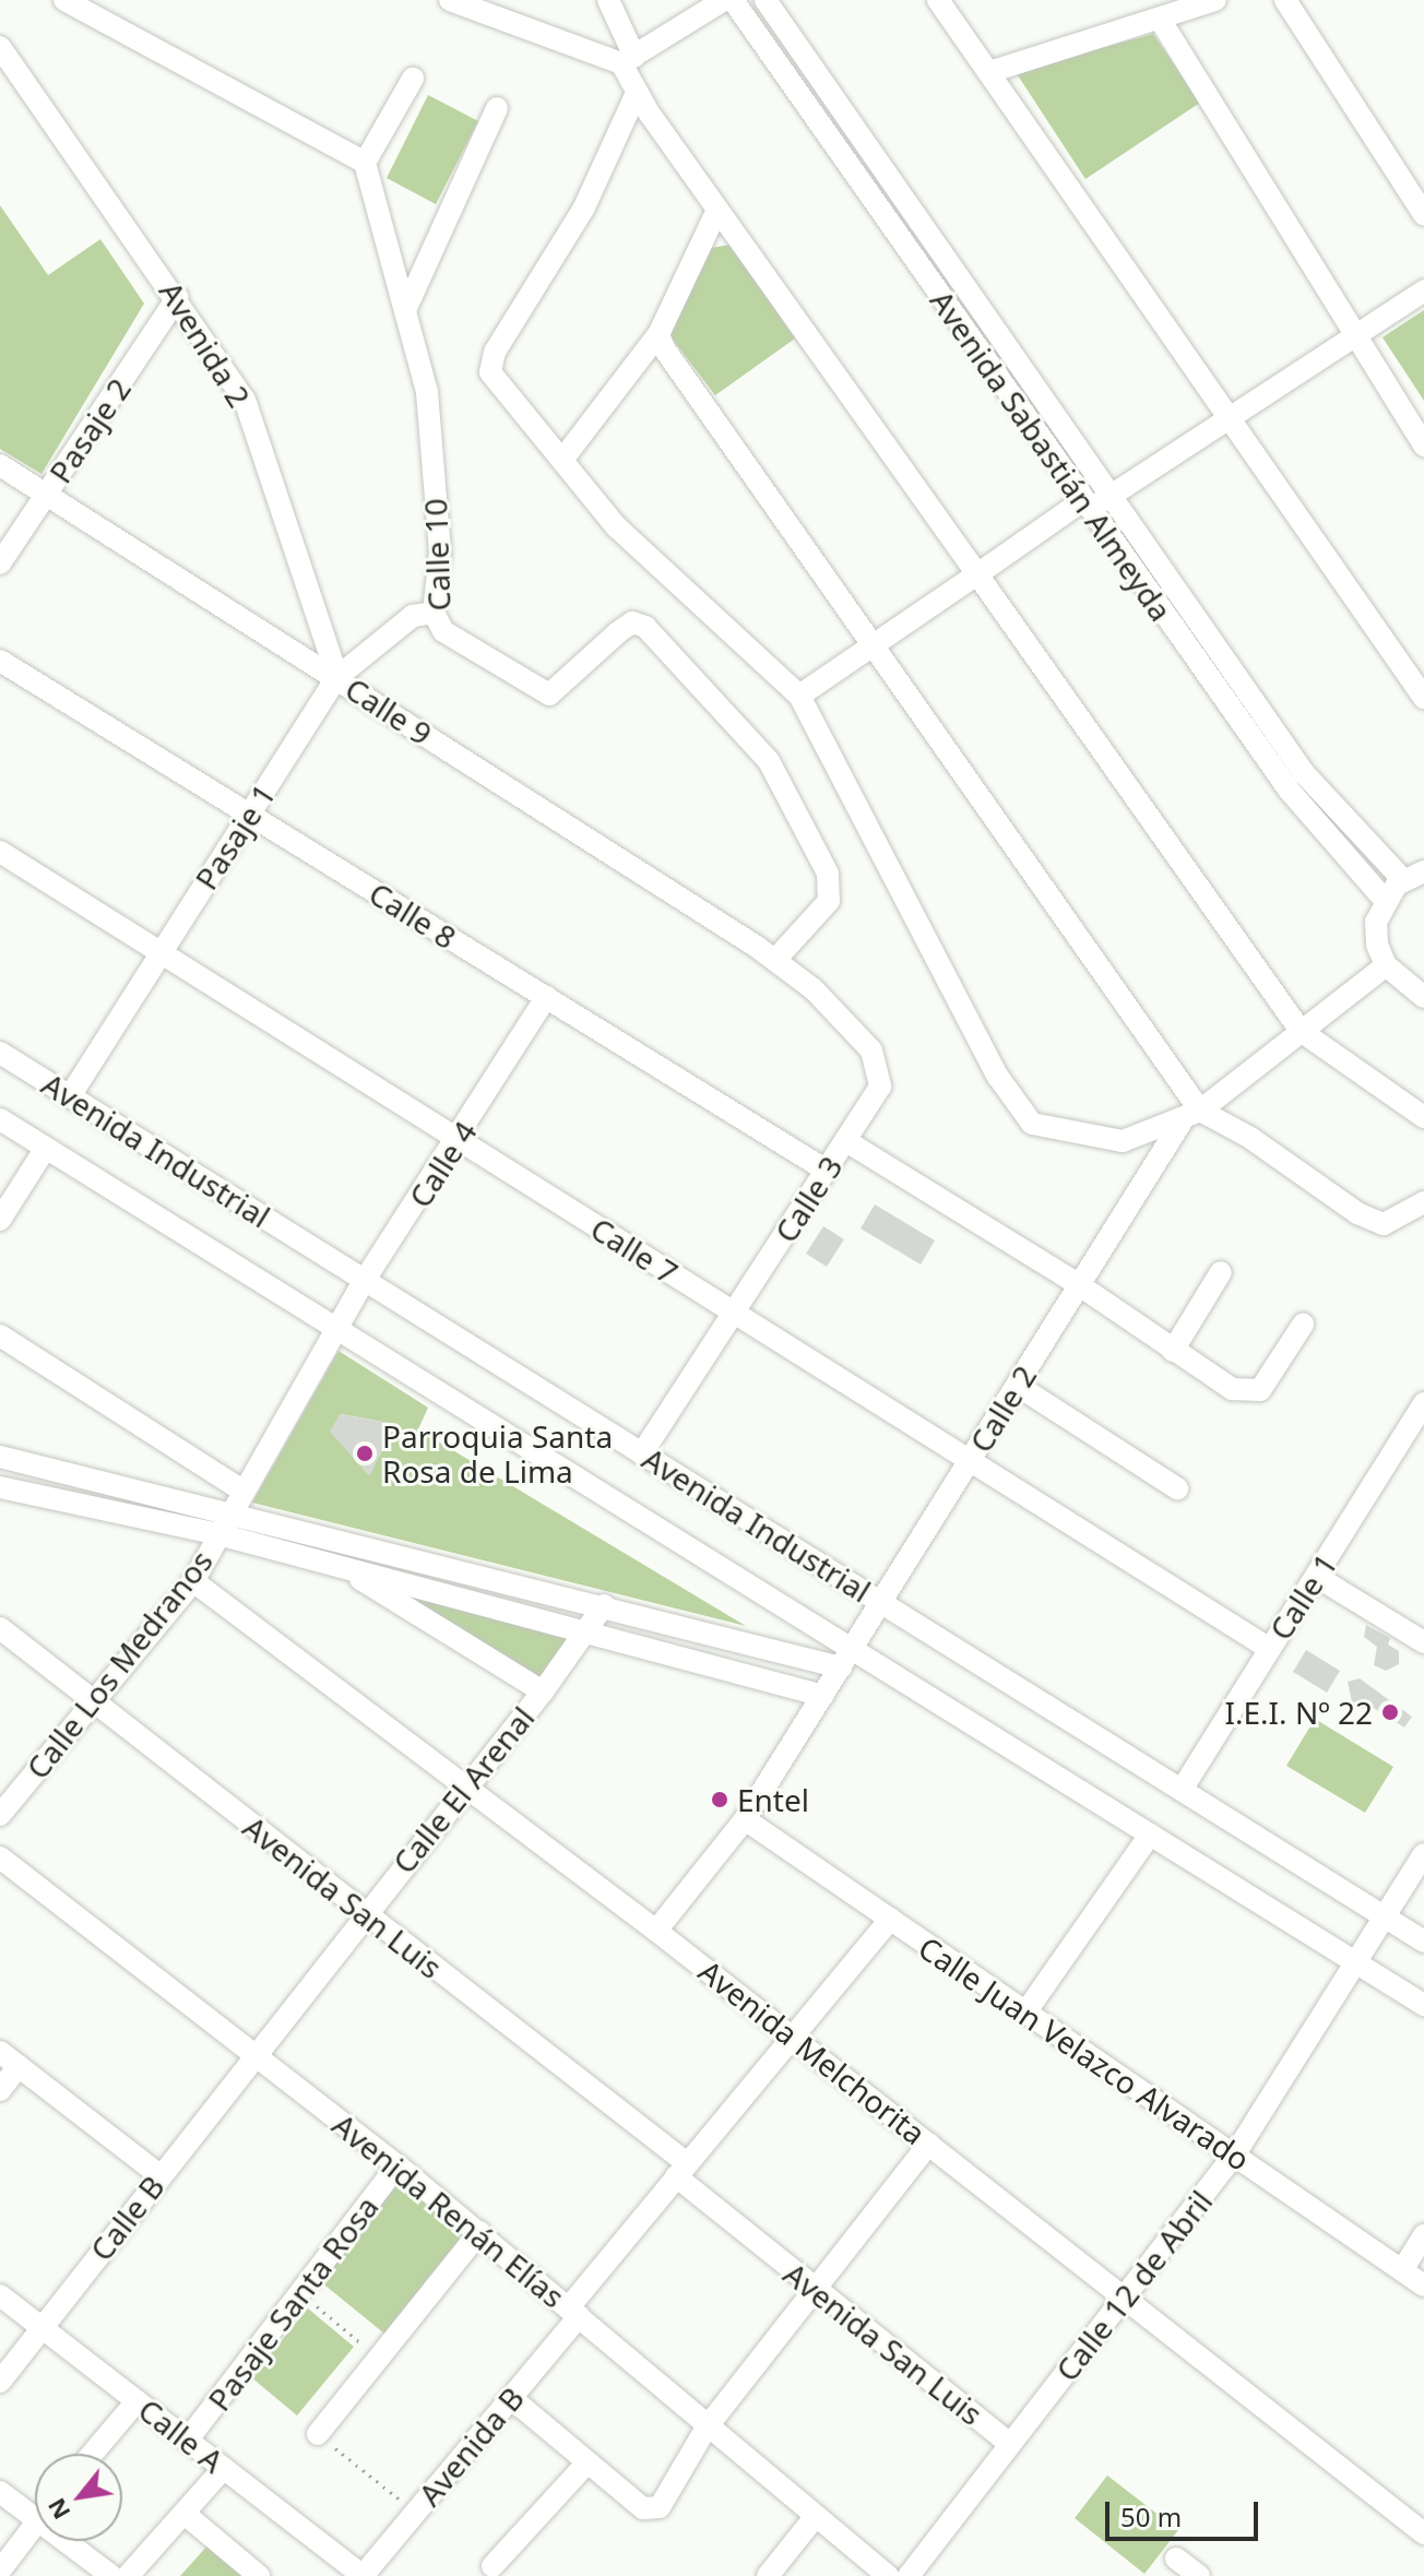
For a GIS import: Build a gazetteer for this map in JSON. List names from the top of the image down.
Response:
{
  "streets": {
    "street": [
      "Avenida 2",
      "Pasaje 2",
      "Avenida Sabastián Almeyda",
      "Calle 10",
      "Calle 9",
      "Pasaje 1",
      "Calle 8",
      "Avenida Industrial",
      "Calle 4",
      "Calle 3",
      "Calle 7",
      "Calle 2",
      "Calle 1",
      "Calle Los Medranos",
      "Calle El Arenal",
      "Avenida San Luis",
      "Avenida Melchorita",
      "Calle Juan Velazco Alvarado",
      "Avenida Renán Elías",
      "Calle B",
      "Calle 12 de Abril",
      "Pasaje Santa Rosa",
      "Calle A",
      "Avenida B"
    ]
  },
  "crossings": [
    ["Avenida 2", "Pasaje 2"],
    ["Avenida 2", "Calle 9"],
    ["Avenida 2", "Pasaje 1"],
    ["Pasaje 2", "Calle 9"],
    ["Calle 10", "Calle 9"],
    ["Calle 10", "Pasaje 1"],
    ["Calle 10", "Calle 3"],
    ["Calle 9", "Pasaje 1"],
    ["Calle 9", "Calle 3"],
    ["Pasaje 1", "Calle 8"],
    ["Pasaje 1", "Avenida Industrial"],
    ["Pasaje 1", "Calle 7"],
    ["Calle 8", "Calle 4"],
    ["Calle 8", "Calle 3"],
    ["Avenida Industrial", "Calle 4"],
    ["Avenida Industrial", "Calle 3"],
    ["Avenida Industrial", "Calle 2"],
    ["Avenida Industrial", "Calle 1"],
    ["Avenida Industrial", "Calle Los Medranos"],
    ["Avenida Industrial", "Calle 12 de Abril"],
    ["Calle 4", "Calle 7"],
    ["Calle 4", "Calle Los Medranos"],
    ["Calle 3", "Calle 7"],
    ["Calle 7", "Calle 2"],
    ["Calle 7", "Calle 1"],
    ["Calle 2", "Avenida Melchorita"],
    ["Calle 2", "Calle Juan Velazco Alvarado"],
    ["Calle Los Medranos", "Avenida San Luis"],
    ["Calle Los Medranos", "Avenida Melchorita"],
    ["Calle El Arenal", "Avenida San Luis"],
    ["Calle El Arenal", "Avenida Melchorita"],
    ["Calle El Arenal", "Avenida Renán Elías"],
    ["Calle El Arenal", "Calle B"],
    ["Avenida San Luis", "Calle 12 de Abril"],
    ["Avenida San Luis", "Avenida B"],
    ["Avenida Melchorita", "Calle 12 de Abril"],
    ["Avenida Melchorita", "Avenida B"],
    ["Calle Juan Velazco Alvarado", "Calle 12 de Abril"],
    ["Calle Juan Velazco Alvarado", "Avenida B"],
    ["Avenida Renán Elías", "Calle B"],
    ["Avenida Renán Elías", "Pasaje Santa Rosa"],
    ["Avenida Renán Elías", "Avenida B"],
    ["Calle B", "Calle A"],
    ["Pasaje Santa Rosa", "Calle A"],
    ["Calle A", "Avenida B"]
  ],
  "places": ["Parroquia Santa Rosa de Lima", "I.E.I. Nº 22", "Entel"],
  "scale_bar": "50 m",
  "north": "bottom left"
}
